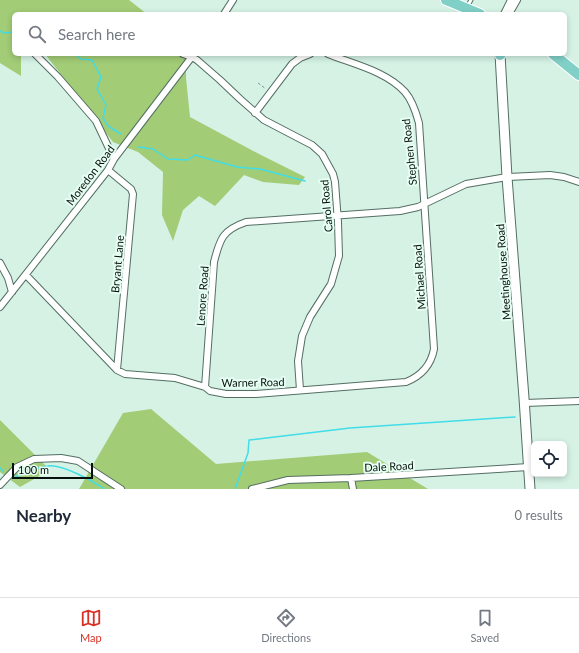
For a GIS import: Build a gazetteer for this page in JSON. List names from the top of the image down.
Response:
{
  "streets": {
    "street": [
      "Stephen Road",
      "Moredon Road",
      "Carol Road",
      "Bryant Lane",
      "Meetinghouse Road",
      "Michael Road",
      "Lenore Road",
      "Warner Road",
      "Dale Road"
    ]
  },
  "crossings": [
    ["Stephen Road", "Michael Road"],
    ["Moredon Road", "Bryant Lane"],
    ["Carol Road", "Lenore Road"],
    ["Carol Road", "Warner Road"],
    ["Bryant Lane", "Warner Road"],
    ["Meetinghouse Road", "Dale Road"],
    ["Michael Road", "Warner Road"],
    ["Lenore Road", "Warner Road"]
  ],
  "scale_bar": "100 m",
  "page": {
    "search": "Search here",
    "scale": "100 m",
    "heading": ["Nearby", "0 results"],
    "nav": ["Map", "Directions", "Saved"]
  }
}
